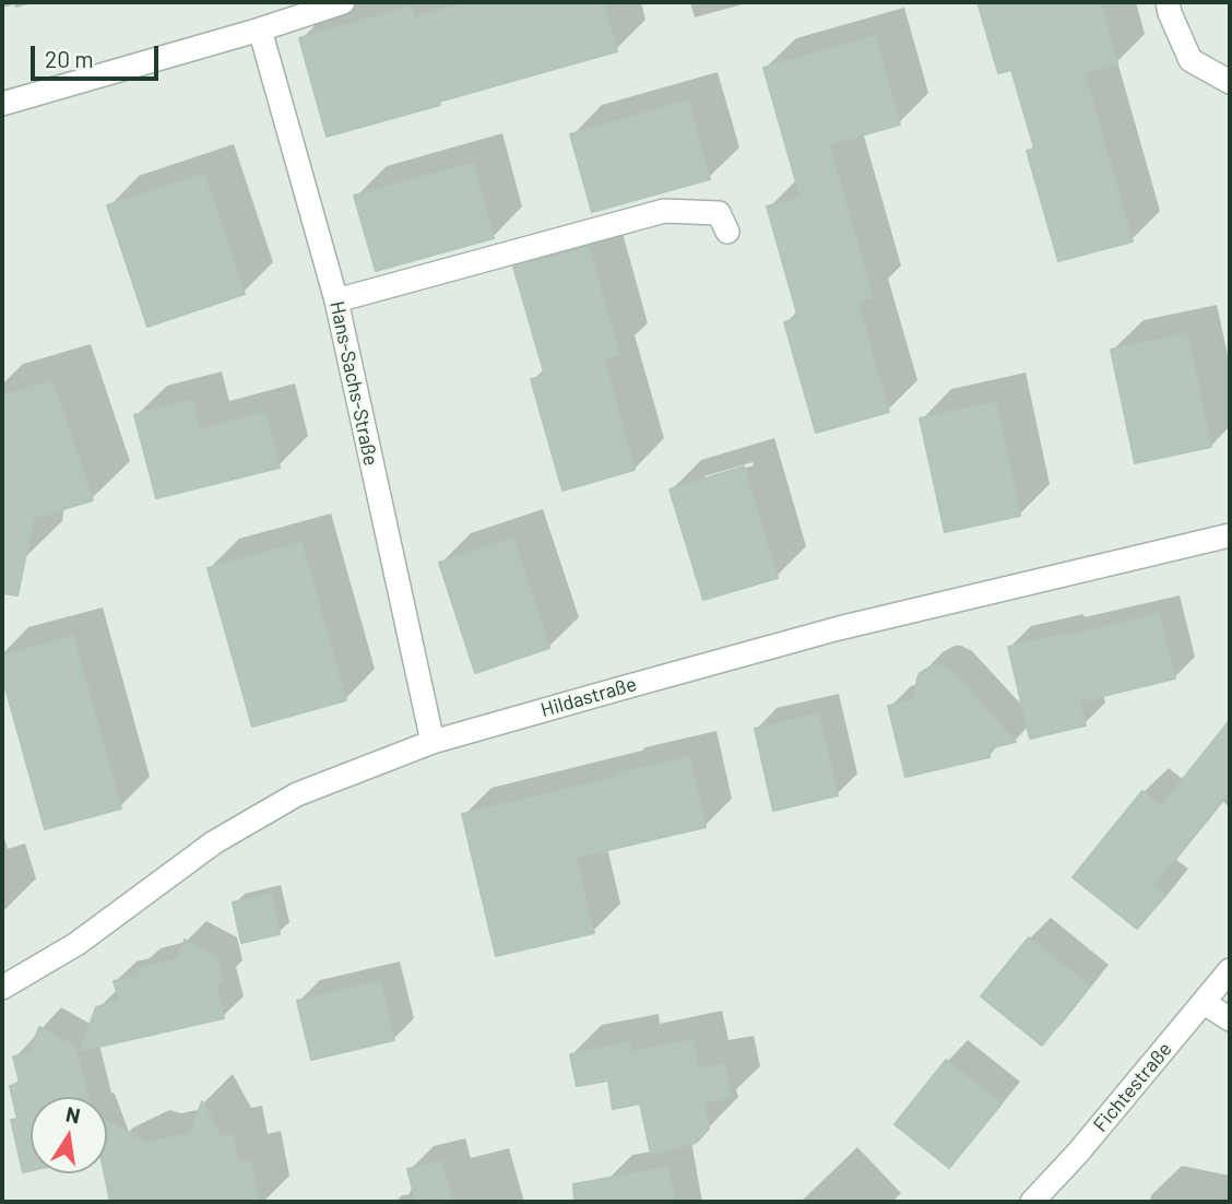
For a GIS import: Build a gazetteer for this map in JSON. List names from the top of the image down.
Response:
{
  "streets": {
    "street": ["Hans-Sachs-Straße", "Hildastraße", "Fichtestraße"]
  },
  "crossings": [
    ["Hans-Sachs-Straße", "Hildastraße"]
  ],
  "scale_bar": "20 m",
  "north": "top"
}
